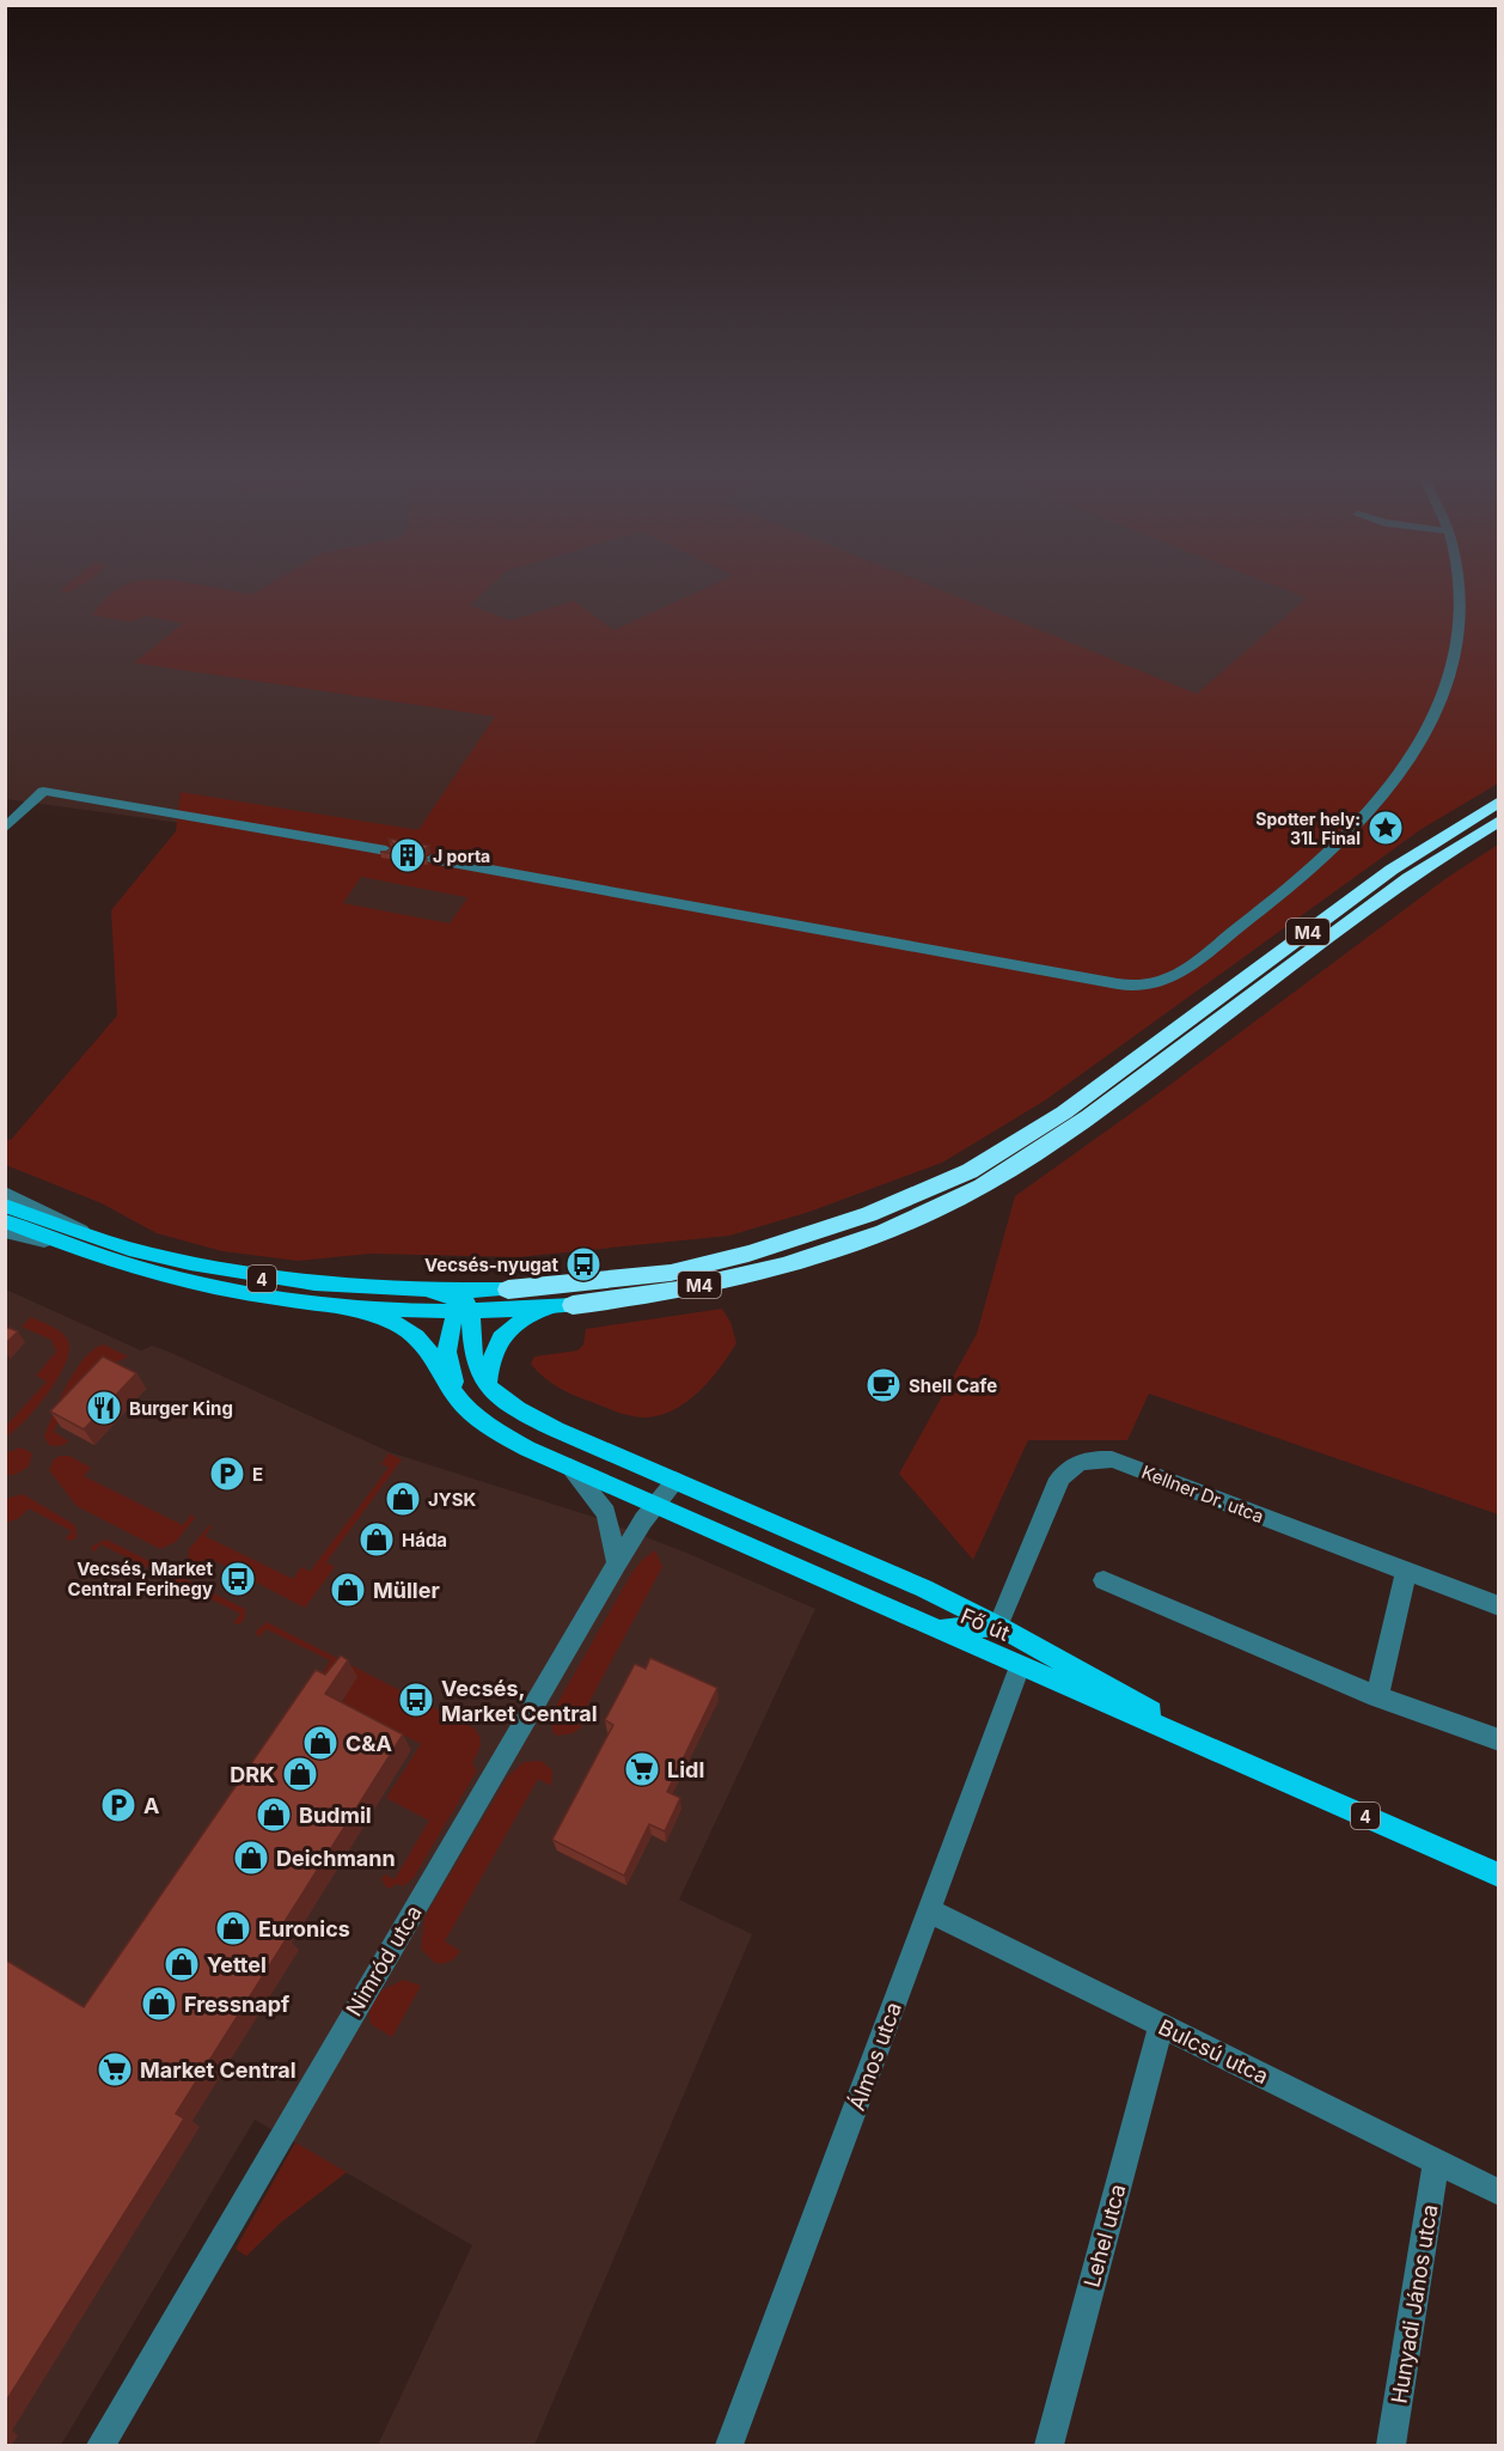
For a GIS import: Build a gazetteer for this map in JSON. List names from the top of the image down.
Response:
{
  "streets": {
    "highway": ["M4"],
    "main road": ["4", "Fő út"],
    "street": [
      "Kellner Dr. utca",
      "Nimród utca",
      "Bulcsú utca",
      "Álmos utca",
      "Lehel utca",
      "Hunyadi János utca"
    ]
  },
  "crossings": [
    ["4", "Kellner Dr. utca"],
    ["4", "Fő út"],
    ["4", "Nimród utca"],
    ["Fő út", "Nimród utca"],
    ["Fő út", "Álmos utca"],
    ["Bulcsú utca", "Álmos utca"],
    ["Bulcsú utca", "Lehel utca"],
    ["Bulcsú utca", "Hunyadi János utca"]
  ],
  "places": {
    "place": ["Spotter hely: 31L Final"],
    "building": ["J porta"],
    "bus stop": ["Vecsés-nyugat", "Vecsés, Market Central Ferihegy", "Vecsés, Market Central"],
    "cafe": ["Shell Cafe"],
    "restaurant": ["Burger King"],
    "parking": ["E", "A"],
    "shop": [
      "JYSK",
      "Háda",
      "Müller",
      "C&A",
      "DRK",
      "Budmil",
      "Deichmann",
      "Euronics",
      "Yettel",
      "Fressnapf"
    ],
    "supermarket": ["Lidl", "Market Central"]
  }
}
